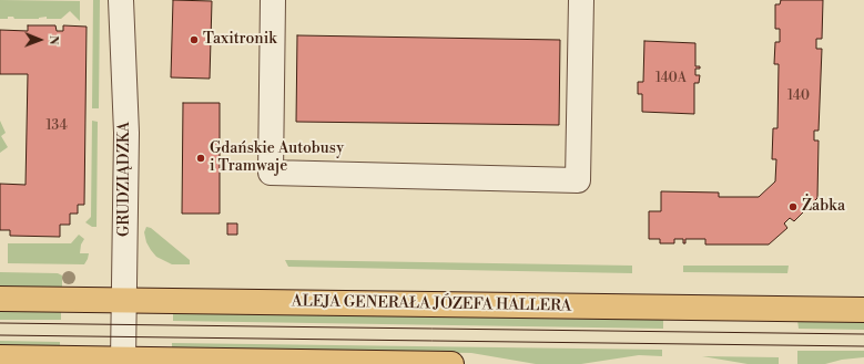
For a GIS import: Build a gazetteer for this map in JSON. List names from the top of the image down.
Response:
{
  "streets": {
    "main road": ["ALEJA GENERAŁA JÓZEFA HALLERA"],
    "street": ["GRUDZIĄDZKA"]
  },
  "crossings": [
    ["GRUDZIĄDZKA", "ALEJA GENERAŁA JÓZEFA HALLERA"]
  ],
  "places": ["Taxitronik", "Gdańskie Autobusy i Tramwaje", "Żabka"],
  "house_numbers": ["140A", "140", "134"],
  "north": "right"
}
